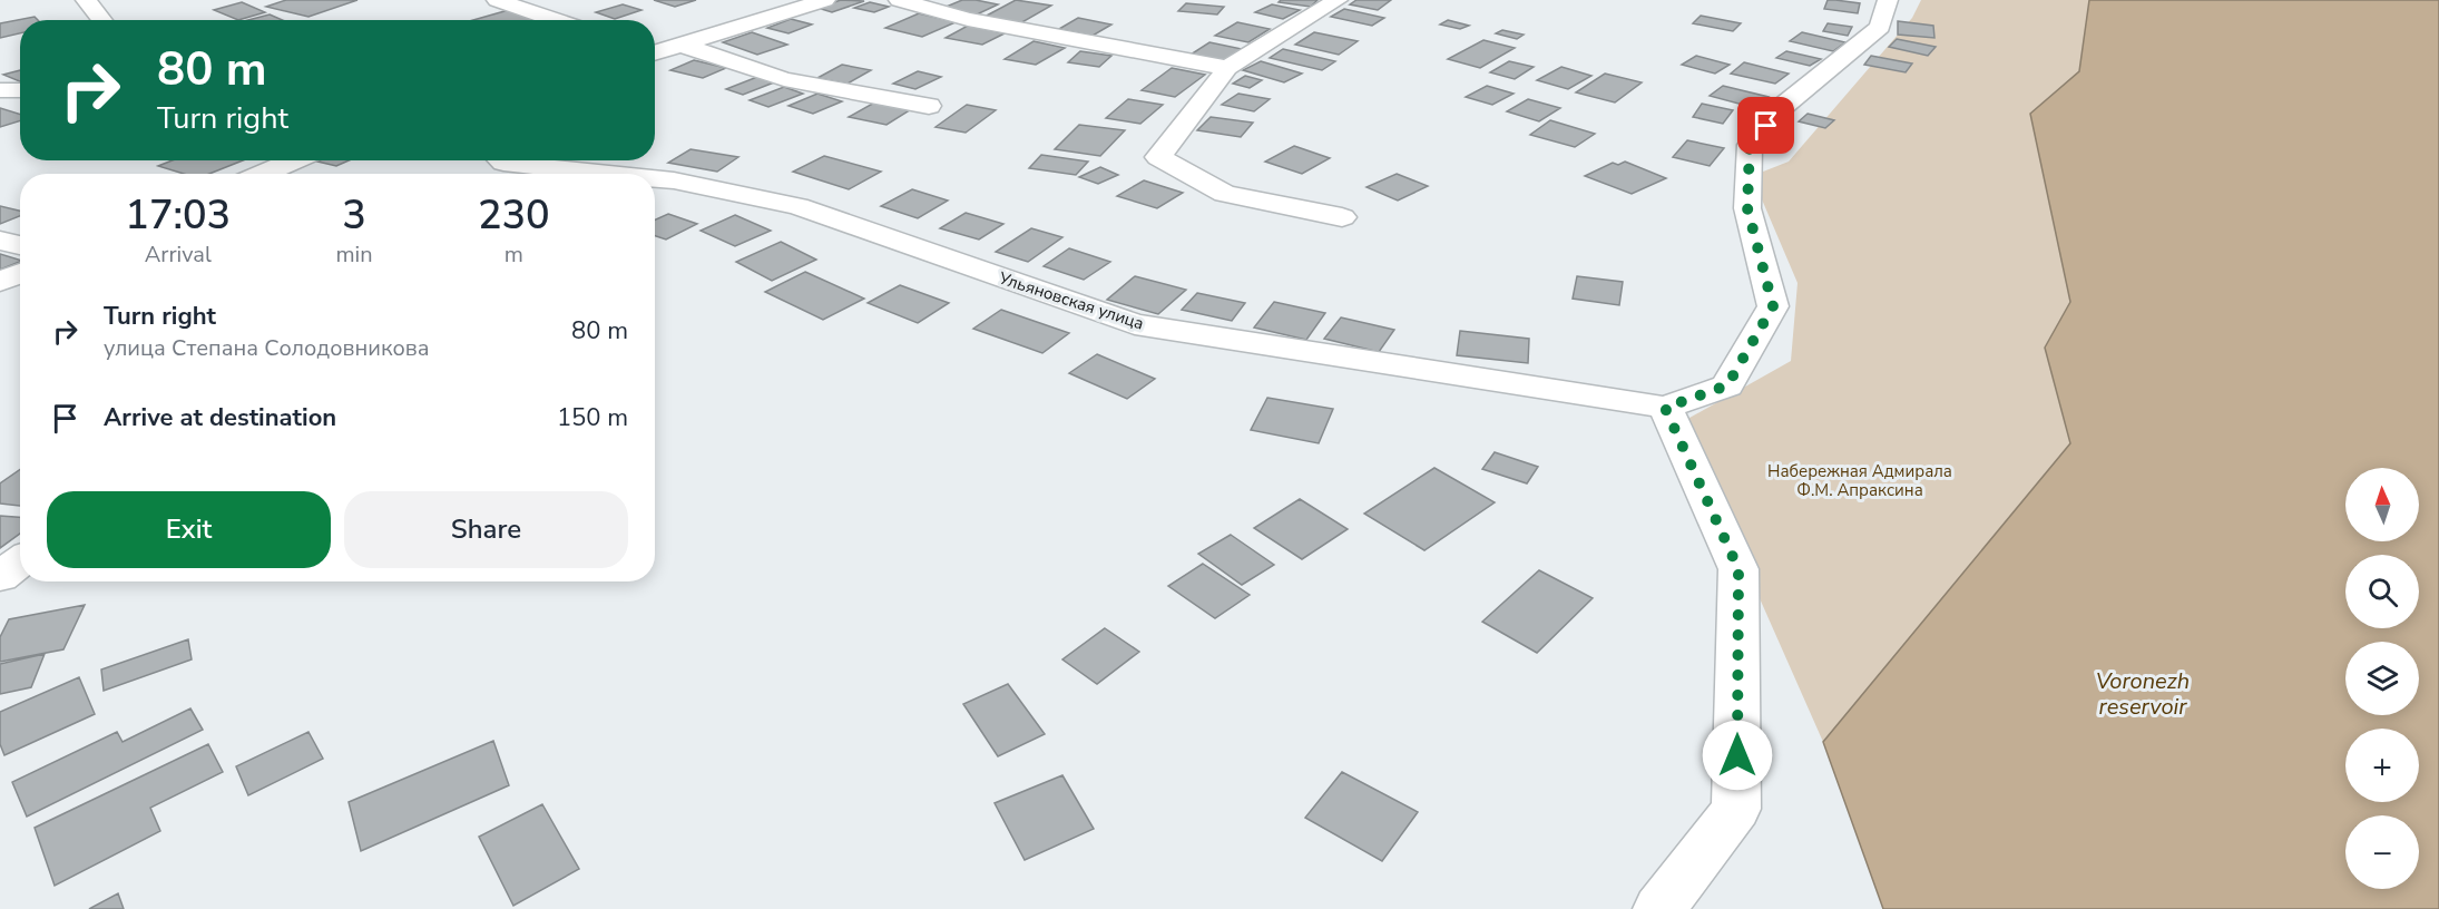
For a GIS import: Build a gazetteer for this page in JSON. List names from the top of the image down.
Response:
{
  "streets": {
    "street": ["Ульяновская улица"]
  },
  "water": ["Voronezh reservoir"],
  "parks": ["Набережная Адмирала Ф.М. Апраксина"],
  "north": "top",
  "page": {
    "turn": ["80 m", "Turn right"],
    "eta": [
      "17:03",
      "Arrival",
      "3",
      "min",
      "230",
      "m"
    ],
    "list": [
      {
        "name": "Turn right",
        "note": "улица Степана Солодовникова",
        "value": "80 m"
      },
      {
        "name": "Arrive at destination",
        "value": "150 m"
      }
    ],
    "map_buttons": ["+", "−"],
    "buttons": ["Exit", "Share"]
  }
}
